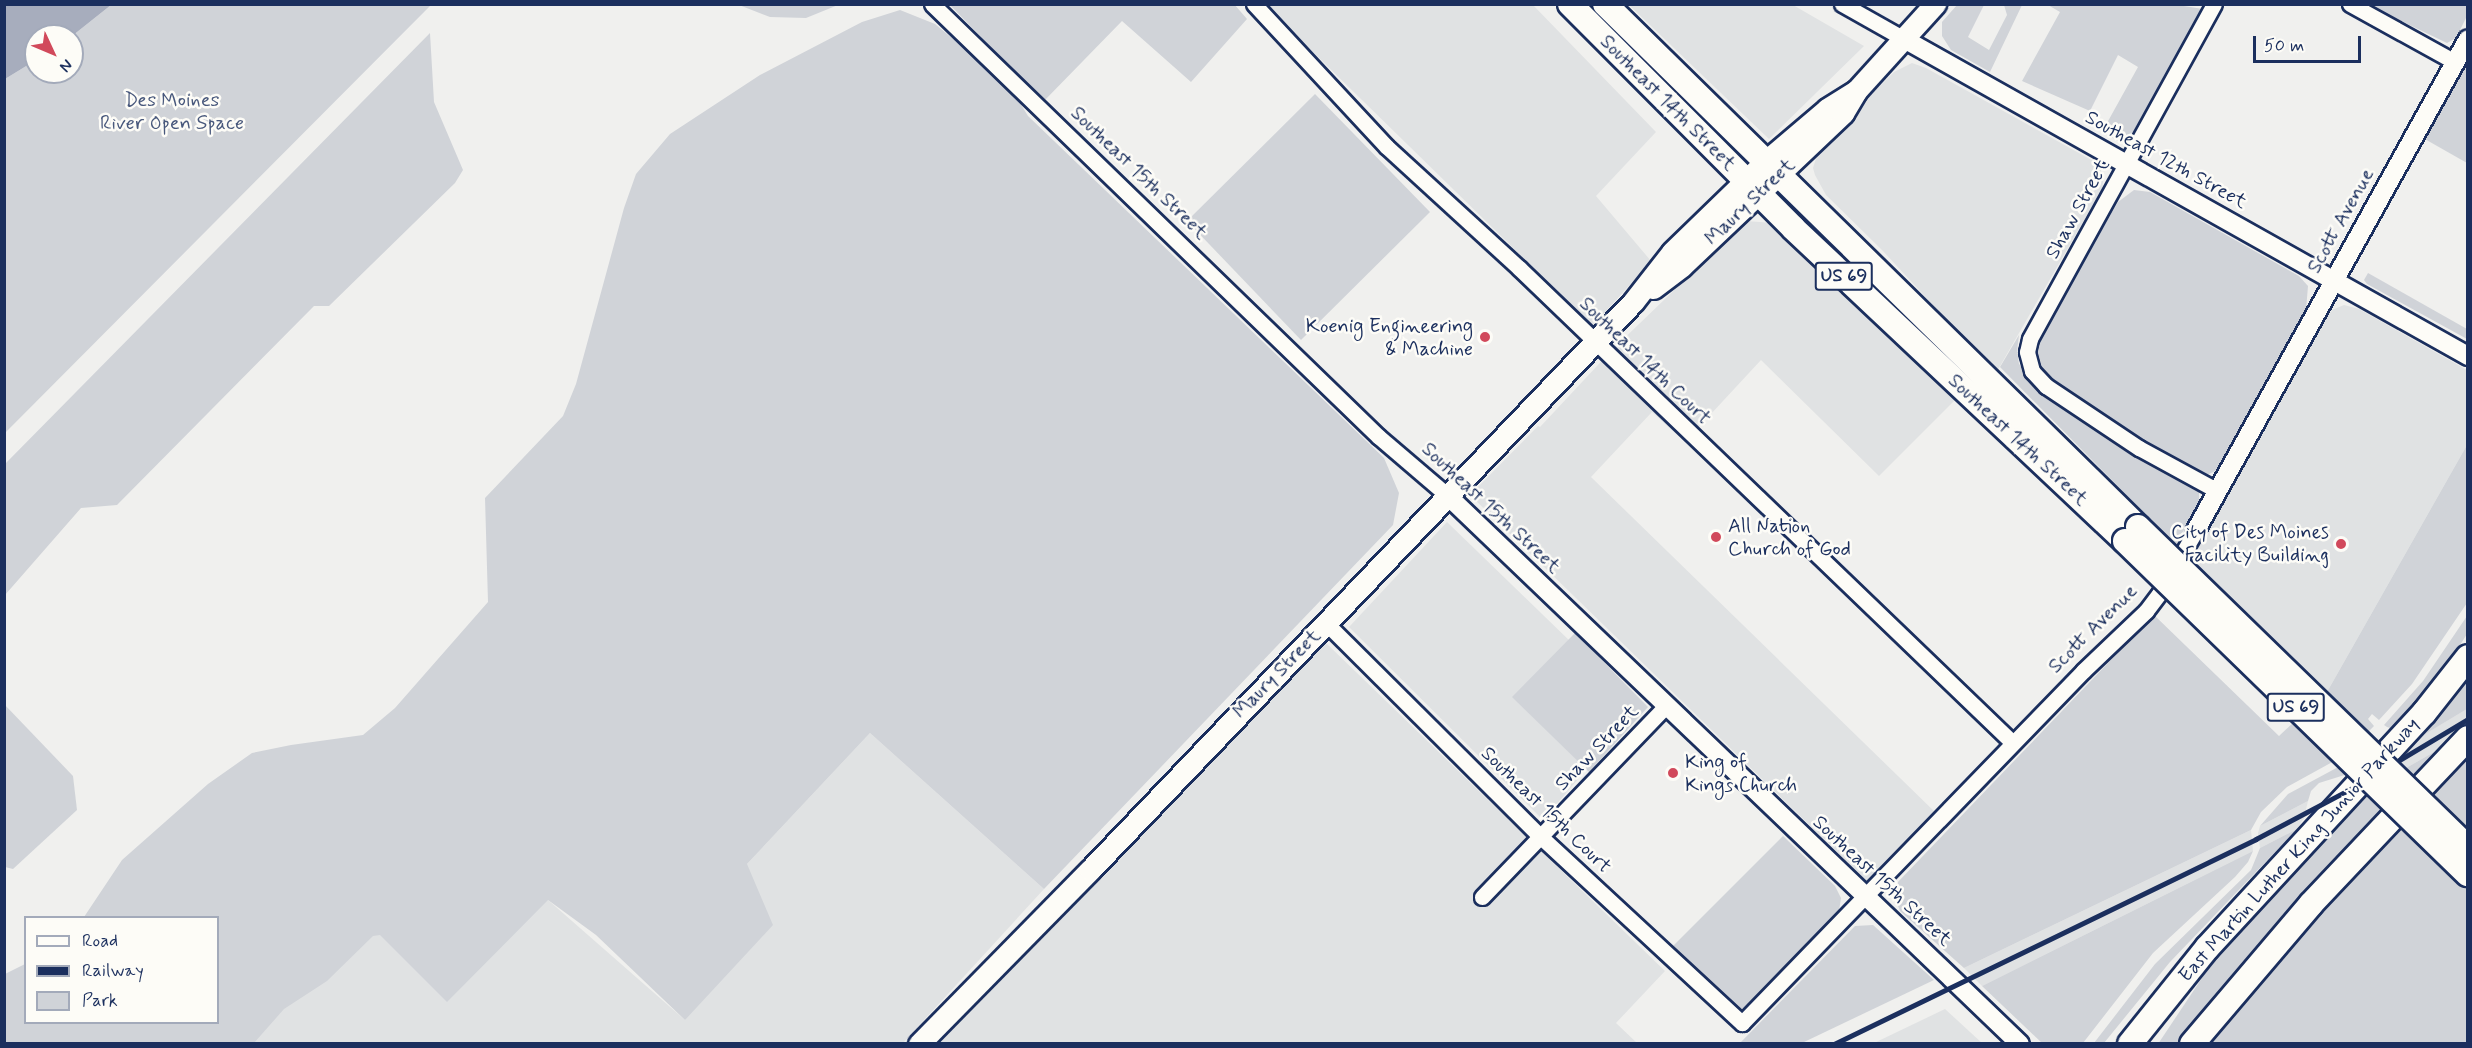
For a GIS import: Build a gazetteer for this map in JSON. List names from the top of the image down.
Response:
{
  "streets": {
    "main road": [
      "Southeast 14th Street",
      "Maury Street",
      "US 69",
      "East Martin Luther King Junior Parkway"
    ],
    "street": [
      "Southeast 12th Street",
      "Southeast 15th Street",
      "Shaw Street",
      "Scott Avenue",
      "Southeast 14th Court",
      "Southeast 15th Court"
    ]
  },
  "crossings": [
    ["Southeast 14th Street", "Maury Street"],
    ["Southeast 12th Street", "Maury Street"],
    ["Southeast 12th Street", "Shaw Street"],
    ["Southeast 12th Street", "Scott Avenue"],
    ["Southeast 15th Street", "Maury Street"],
    ["Southeast 15th Street", "Shaw Street"],
    ["Southeast 15th Street", "Scott Avenue"],
    ["Maury Street", "Southeast 14th Court"],
    ["Maury Street", "Southeast 15th Court"],
    ["Shaw Street", "Scott Avenue"],
    ["Shaw Street", "Southeast 15th Court"],
    ["Scott Avenue", "Southeast 14th Court"],
    ["Scott Avenue", "Southeast 15th Court"]
  ],
  "parks": ["Des Moines River Open Space"],
  "places": [
    "Koenig Engineering & Machine",
    "All Nation Church of God",
    "City of Des Moines Facility Building",
    "King of Kings Church"
  ],
  "legend": ["Road", "Railway", "Park"],
  "scale_bar": "50 m",
  "north": "bottom right"
}
